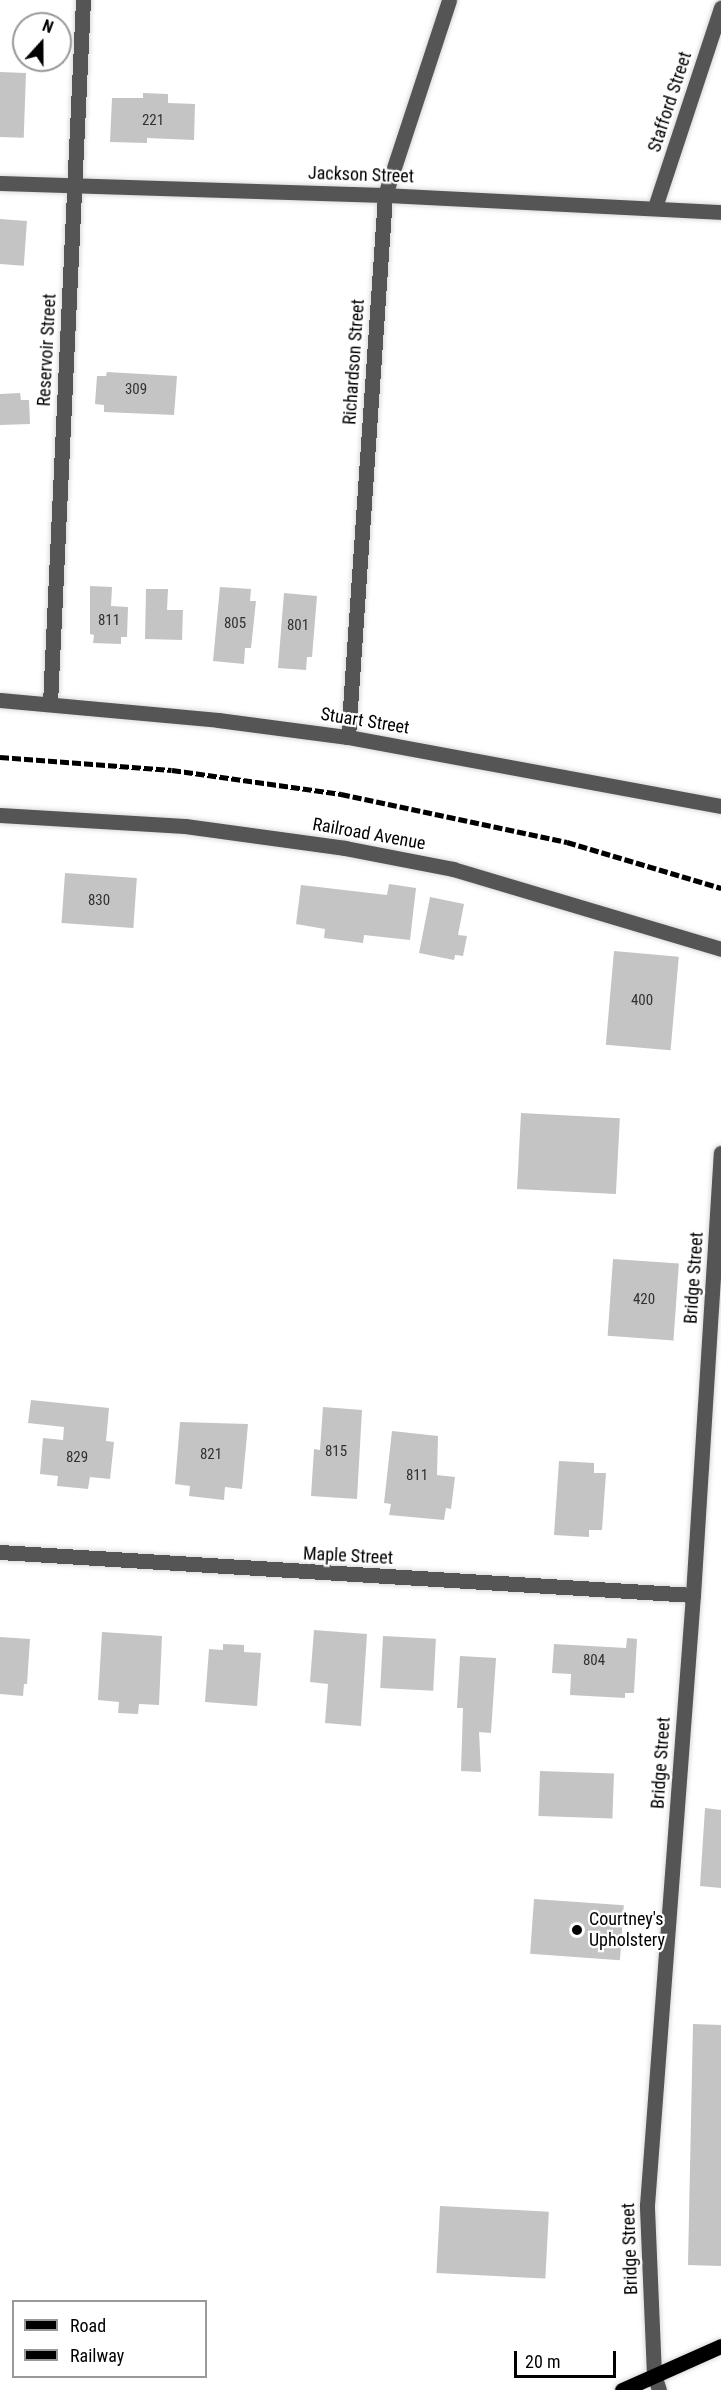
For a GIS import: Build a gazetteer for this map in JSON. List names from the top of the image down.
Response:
{
  "streets": {
    "street": [
      "Stafford Street",
      "Jackson Street",
      "Reservoir Street",
      "Richardson Street",
      "Stuart Street",
      "Railroad Avenue",
      "Bridge Street",
      "Maple Street"
    ]
  },
  "crossings": [
    ["Stafford Street", "Jackson Street"],
    ["Jackson Street", "Reservoir Street"],
    ["Jackson Street", "Richardson Street"],
    ["Reservoir Street", "Stuart Street"],
    ["Richardson Street", "Stuart Street"],
    ["Bridge Street", "Maple Street"]
  ],
  "places": ["Courtney's Upholstery"],
  "house_numbers": [
    "221",
    "309",
    "811",
    "805",
    "801",
    "830",
    "400",
    "420",
    "815",
    "821",
    "829",
    "811",
    "804"
  ],
  "legend": ["Road", "Railway"],
  "scale_bar": "20 m",
  "north": "top"
}
